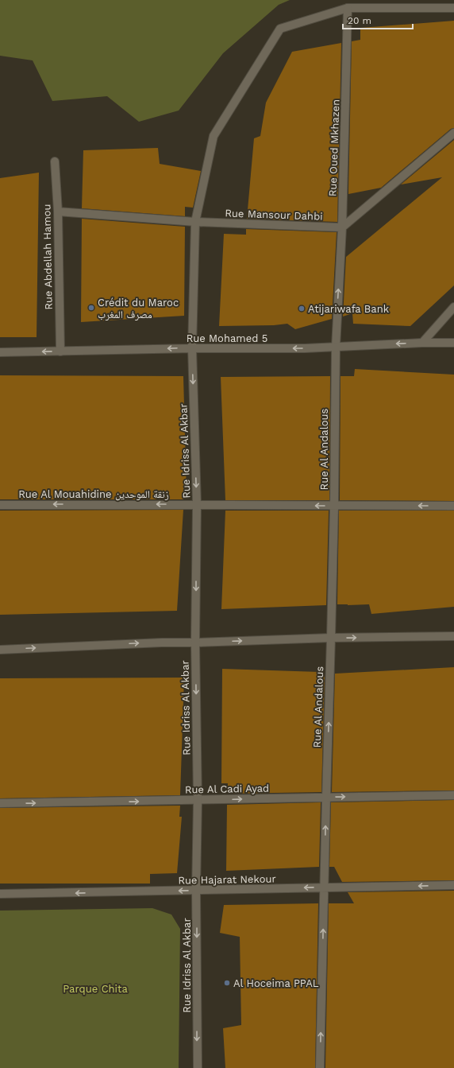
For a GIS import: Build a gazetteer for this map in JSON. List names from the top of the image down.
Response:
{
  "streets": {
    "street": [
      "Rue Oued Mkhazen",
      "Rue Mansour Dahbi",
      "Rue Abdellah Hamou",
      "Rue Mohamed 5",
      "Rue Al Andalous",
      "Rue Idriss Al Akbar",
      "Rue Al Mouahidine زنقة الموحدين",
      "Rue Al Cadi Ayad",
      "Rue Hajarat Nekour"
    ]
  },
  "crossings": [
    ["Rue Oued Mkhazen", "Rue Mansour Dahbi"],
    ["Rue Oued Mkhazen", "Rue Mohamed 5"],
    ["Rue Oued Mkhazen", "Rue Al Andalous"],
    ["Rue Oued Mkhazen", "Rue Idriss Al Akbar"],
    ["Rue Mansour Dahbi", "Rue Abdellah Hamou"],
    ["Rue Mansour Dahbi", "Rue Idriss Al Akbar"],
    ["Rue Abdellah Hamou", "Rue Mohamed 5"],
    ["Rue Mohamed 5", "Rue Al Andalous"],
    ["Rue Mohamed 5", "Rue Idriss Al Akbar"],
    ["Rue Al Andalous", "Rue Al Mouahidine زنقة الموحدين"],
    ["Rue Al Andalous", "Rue Al Cadi Ayad"],
    ["Rue Al Andalous", "Rue Hajarat Nekour"],
    ["Rue Idriss Al Akbar", "Rue Al Mouahidine زنقة الموحدين"],
    ["Rue Idriss Al Akbar", "Rue Al Cadi Ayad"],
    ["Rue Idriss Al Akbar", "Rue Hajarat Nekour"]
  ],
  "one_way": [
    "Rue Oued Mkhazen",
    "Rue Mohamed 5",
    "Rue Al Andalous",
    "Rue Idriss Al Akbar",
    "Rue Al Mouahidine زنقة الموحدين",
    "Rue Al Cadi Ayad",
    "Rue Hajarat Nekour"
  ],
  "parks": ["Parque Chita"],
  "places": ["Crédit du Maroc مصرف المغرب", "Atijariwafa Bank", "Al Hoceima PPAL"],
  "scale_bar": "20 m"
}
